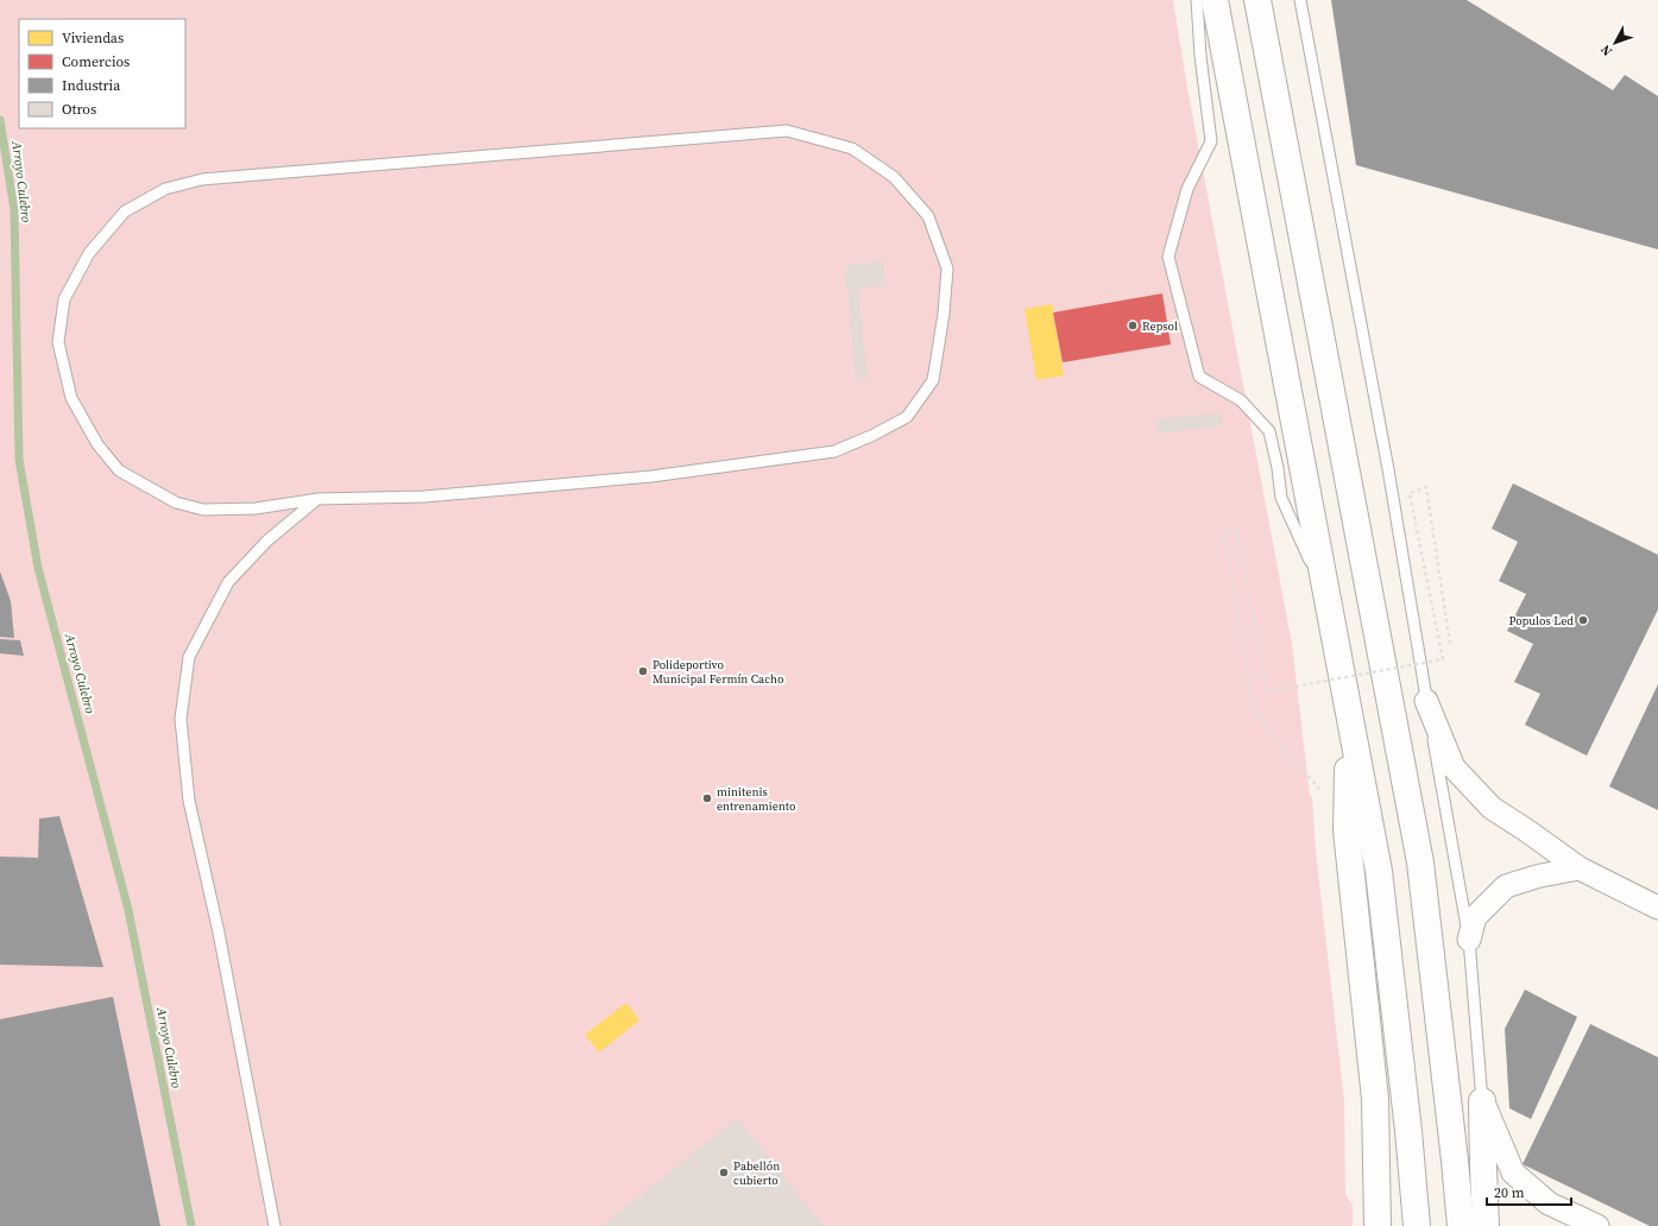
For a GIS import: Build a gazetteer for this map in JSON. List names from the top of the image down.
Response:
{
  "water": ["Arroyo Culebro"],
  "places": [
    "Repsol",
    "Populos Led",
    "Polideportivo Municipal Fermín Cacho",
    "minitenis entrenamiento",
    "Pabellón cubierto"
  ],
  "legend": [
    "Viviendas",
    "Comercios",
    "Industria",
    "Otros"
  ],
  "scale_bar": "20 m",
  "north": "bottom left"
}
